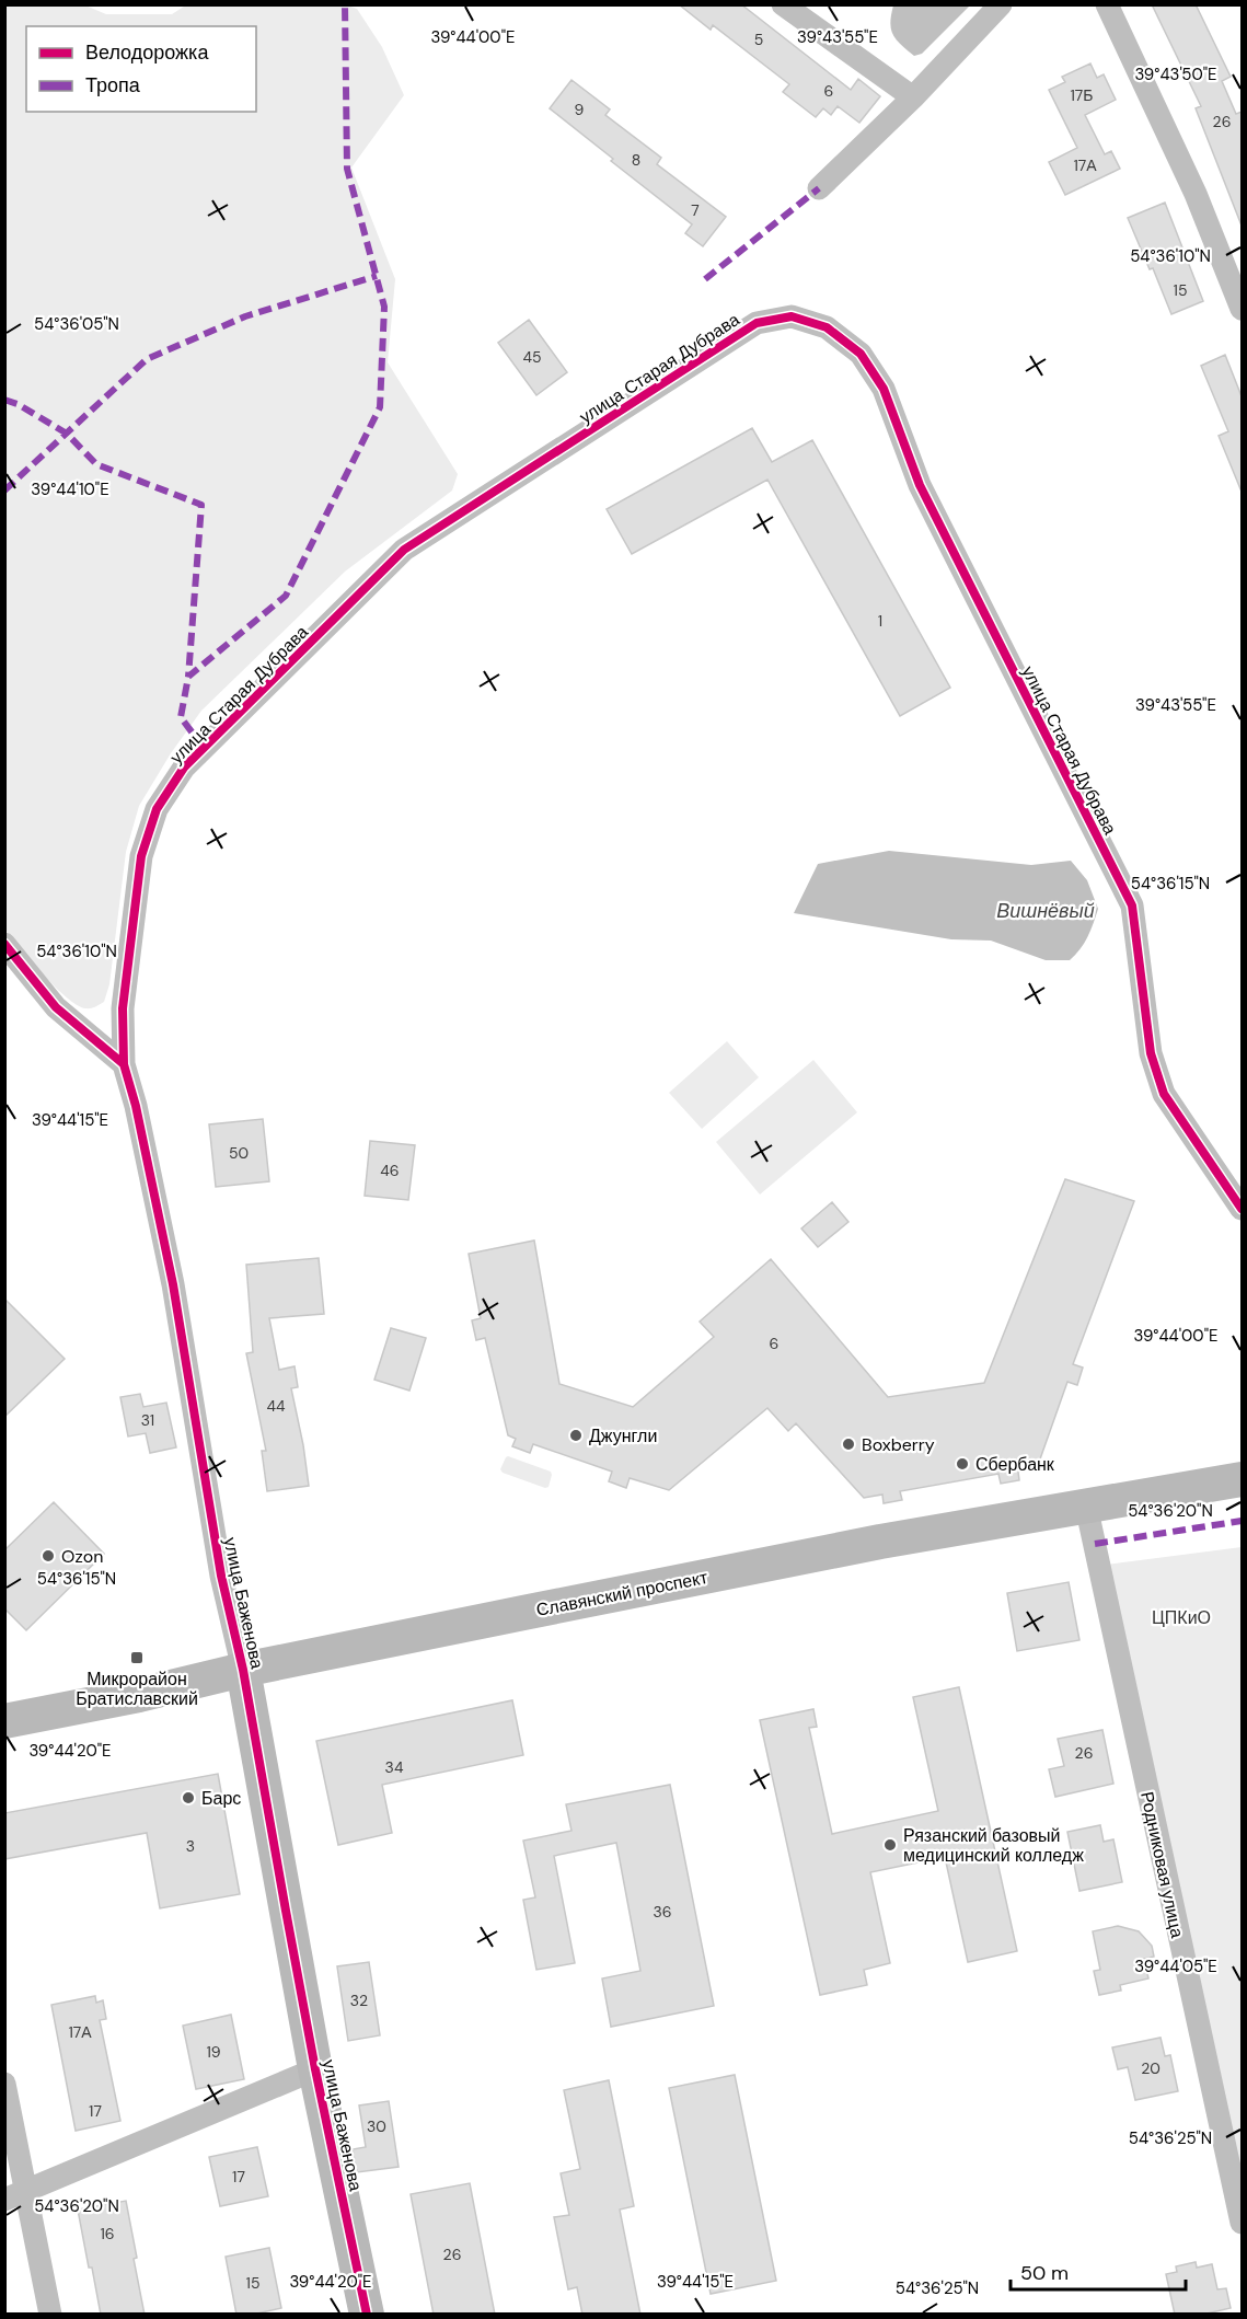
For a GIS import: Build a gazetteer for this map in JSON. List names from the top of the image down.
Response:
{
  "streets": {
    "street": [
      "улица Старая Дубрава",
      "Славянский проспект",
      "улица Баженова",
      "Родниковая улица"
    ]
  },
  "crossings": [
    ["улица Старая Дубрава", "улица Баженова"],
    ["Славянский проспект", "улица Баженова"],
    ["Славянский проспект", "Родниковая улица"]
  ],
  "water": ["Вишнёвый"],
  "parks": ["ЦПКиО"],
  "places": {
    "other": [
      "Джунгли",
      "Boxberry",
      "Сбербанк",
      "Ozon",
      "Барс",
      "Рязанский базовый медицинский колледж"
    ],
    "transit": ["Микрорайон Братиславский"]
  },
  "house_numbers": [
    "5",
    "6",
    "17Б",
    "9",
    "26",
    "8",
    "17А",
    "7",
    "15",
    "45",
    "1",
    "50",
    "46",
    "6",
    "44",
    "31",
    "26",
    "34",
    "3",
    "36",
    "32",
    "17А",
    "19",
    "20",
    "17",
    "30",
    "17",
    "16",
    "26",
    "15"
  ],
  "legend": ["Велодорожка", "Тропа"],
  "scale_bar": "50 m",
  "coordinates": [
    "39°44'00\"E",
    "39°43'55\"E",
    "39°43'50\"E",
    "54°36'10\"N",
    "54°36'05\"N",
    "39°44'10\"E",
    "54°36'15\"N",
    "39°44'15\"E",
    "54°36'20\"N",
    "39°44'20\"E",
    "39°44'05\"E",
    "54°36'25\"N"
  ]
}
